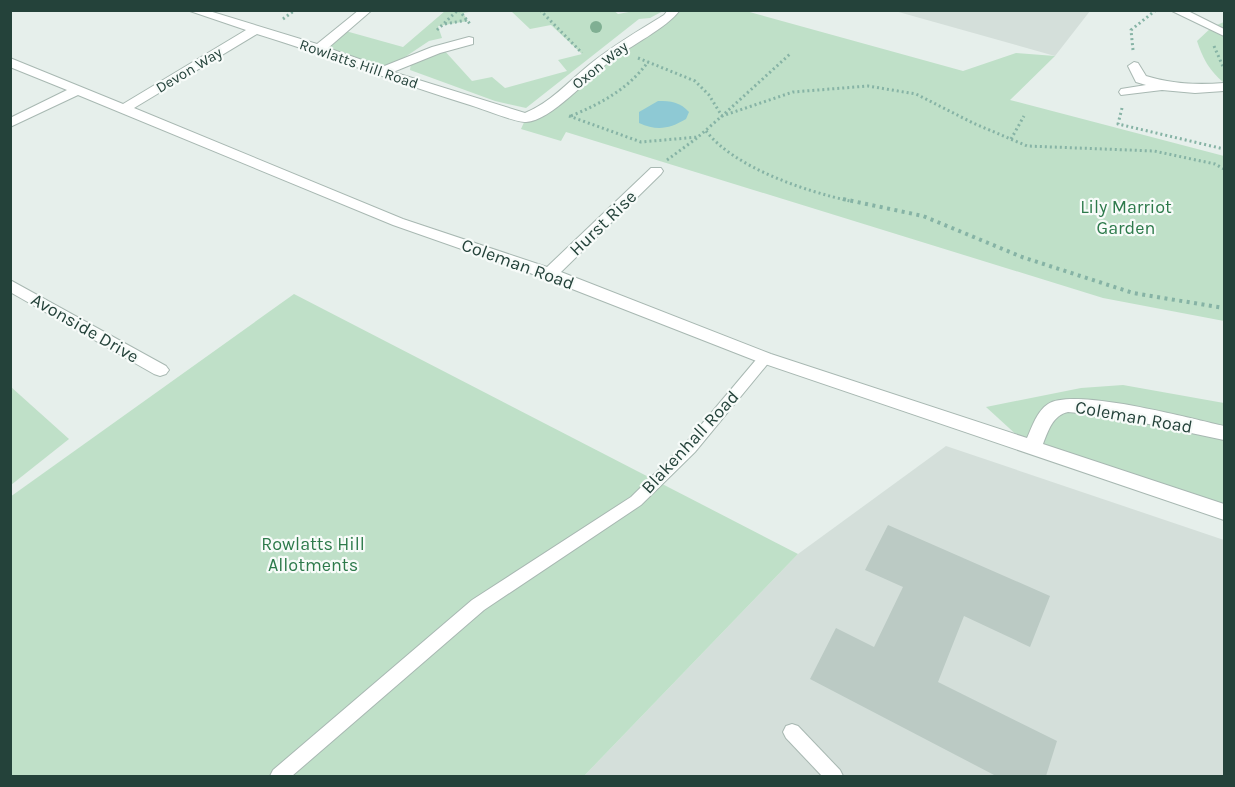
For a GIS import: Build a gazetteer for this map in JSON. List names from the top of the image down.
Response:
{
  "streets": {
    "street": [
      "Rowlatts Hill Road",
      "Oxon Way",
      "Devon Way",
      "Hurst Rise",
      "Coleman Road",
      "Avonside Drive"
    ],
    "lane": ["Blakenhall Road"]
  },
  "crossings": [
    ["Rowlatts Hill Road", "Oxon Way"],
    ["Rowlatts Hill Road", "Devon Way"],
    ["Devon Way", "Coleman Road"],
    ["Hurst Rise", "Coleman Road"],
    ["Coleman Road", "Blakenhall Road"]
  ],
  "parks": ["Lily Marriot Garden", "Rowlatts Hill Allotments"]
}
